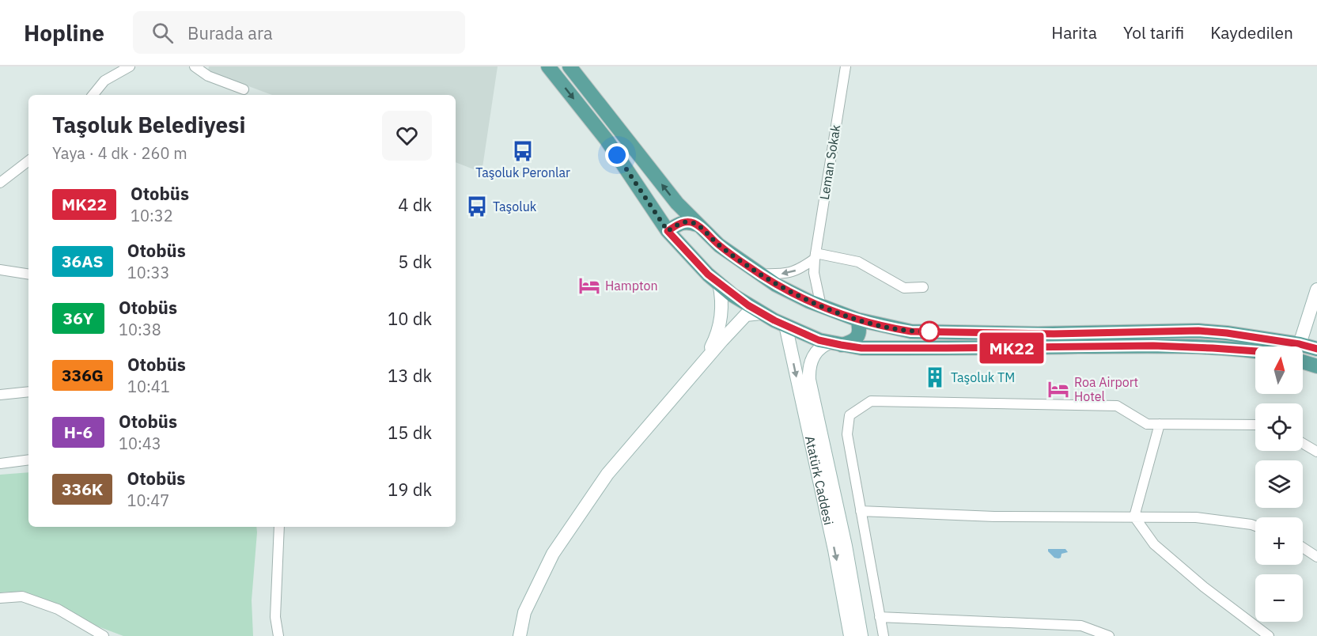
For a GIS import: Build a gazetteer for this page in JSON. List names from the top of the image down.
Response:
{
  "streets": {
    "main road": ["Atatürk Caddesi"],
    "street": ["Leman Sokak"]
  },
  "places": {
    "bus stop": ["Taşoluk Peronlar", "Taşoluk"],
    "hotel": ["Hampton", "Roa Airport Hotel"],
    "building": ["Taşoluk TM"]
  },
  "lines": ["bus line MK22"],
  "north": "top",
  "page": {
    "header": "Hopline",
    "search": "Burada ara",
    "nav": ["Harita", "Yol tarifi", "Kaydedilen"],
    "on_map": "MK22",
    "heading": ["Taşoluk Belediyesi", "Yaya · 4 dk · 260 m"],
    "list": [
      {
        "mark": "MK22",
        "name": "Otobüs",
        "note": "10:32",
        "value": "4 dk"
      },
      {
        "mark": "36AS",
        "name": "Otobüs",
        "note": "10:33",
        "value": "5 dk"
      },
      {
        "mark": "36Y",
        "name": "Otobüs",
        "note": "10:38",
        "value": "10 dk"
      },
      {
        "mark": "336G",
        "name": "Otobüs",
        "note": "10:41",
        "value": "13 dk"
      },
      {
        "mark": "H-6",
        "name": "Otobüs",
        "note": "10:43",
        "value": "15 dk"
      },
      {
        "mark": "336K",
        "name": "Otobüs",
        "note": "10:47",
        "value": "19 dk"
      }
    ],
    "map_buttons": ["+", "−"]
  }
}
